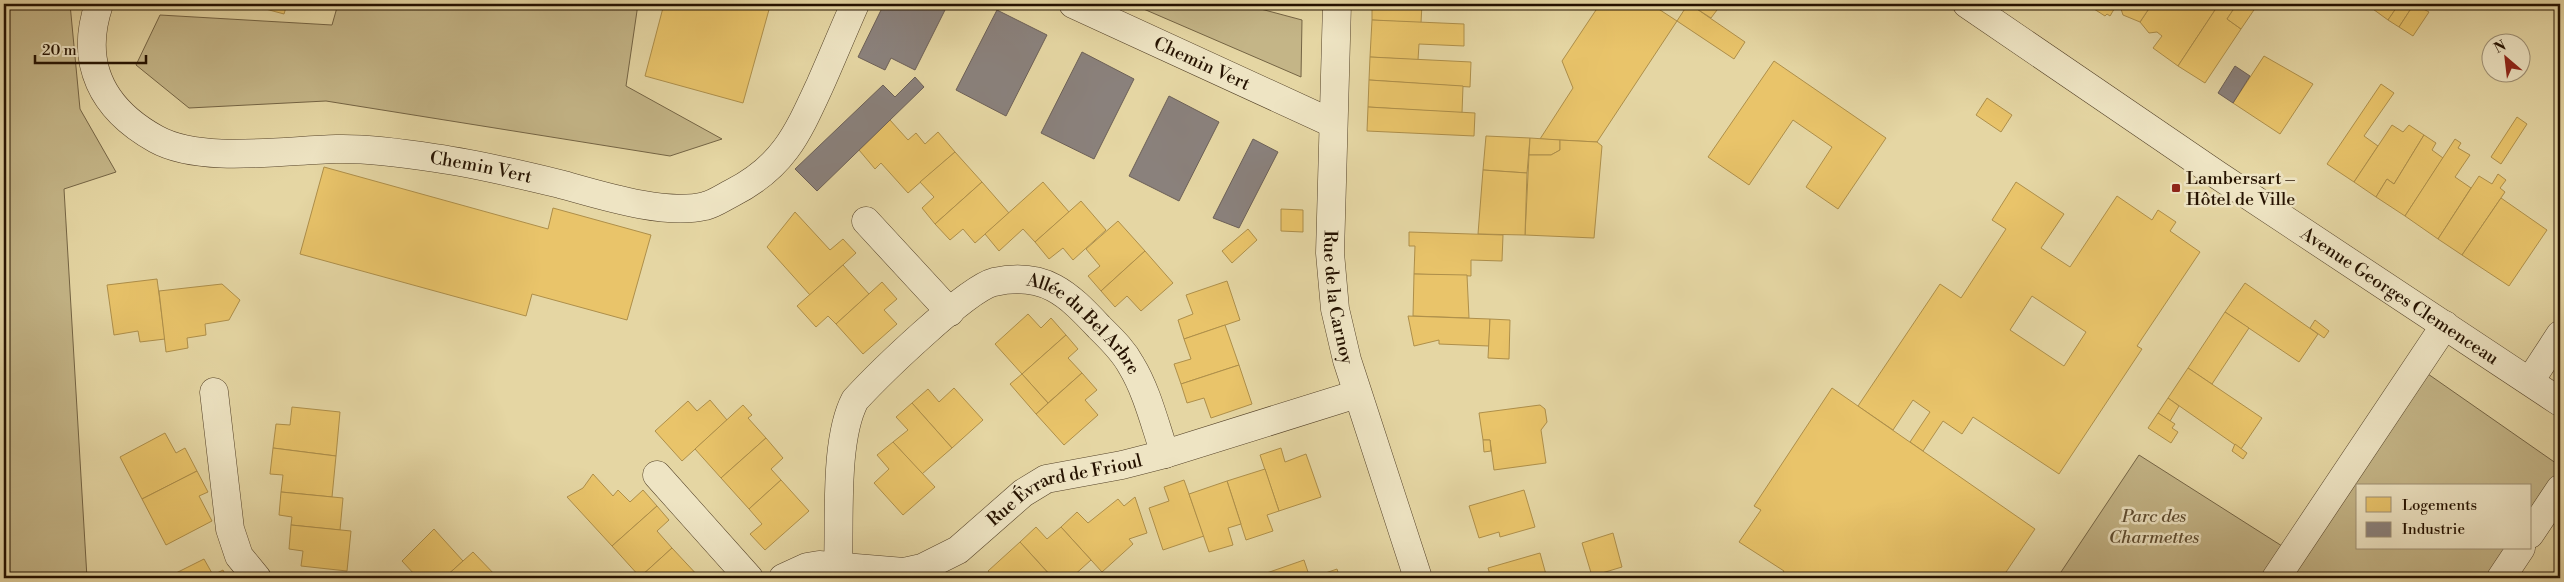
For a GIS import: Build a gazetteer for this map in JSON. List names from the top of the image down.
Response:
{
  "streets": {
    "street": [
      "Chemin Vert",
      "Rue de la Carnoy",
      "Avenue Georges Clemenceau",
      "Allée du Bel Arbre",
      "Rue Évrard de Frioul"
    ]
  },
  "crossings": [
    ["Chemin Vert", "Rue de la Carnoy"],
    ["Rue de la Carnoy", "Rue Évrard de Frioul"],
    ["Allée du Bel Arbre", "Rue Évrard de Frioul"]
  ],
  "parks": ["Parc des Charmettes"],
  "places": {
    "transit": ["Lambersart – Hôtel de Ville"]
  },
  "legend": ["Logements", "Industrie"],
  "scale_bar": "20 m",
  "north": "top left"
}
